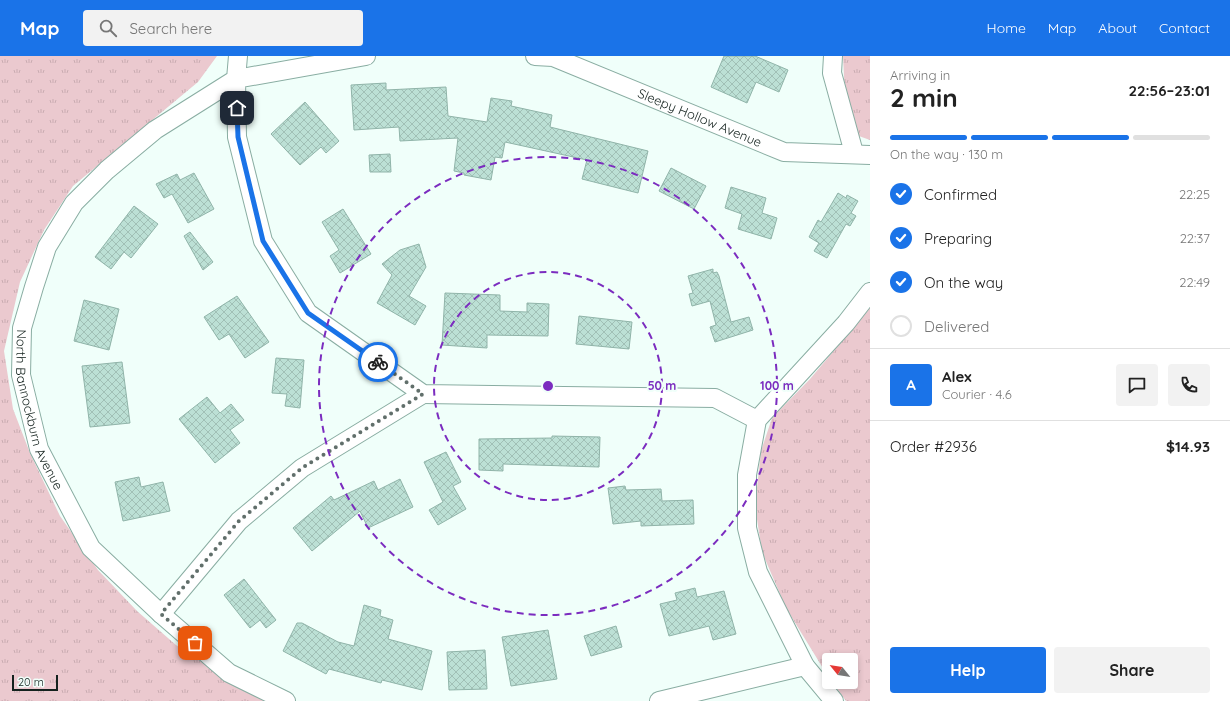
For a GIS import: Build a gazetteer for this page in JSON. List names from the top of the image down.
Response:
{
  "streets": {
    "street": ["Sleepy Hollow Avenue", "North Bannockburn Avenue"]
  },
  "scale_bar": "20 m",
  "north": "top left",
  "page": {
    "header": "Map",
    "search": "Search here",
    "nav": [
      "Home",
      "Map",
      "About",
      "Contact"
    ],
    "heading": ["2 min", "Arriving in", "22:56–23:01"],
    "panel": [
      "Alex",
      "Courier · 4.6",
      "Order #2936",
      "$14.93"
    ],
    "bar": "On the way · 130 m",
    "list": [
      ["Confirmed", "22:25"],
      ["Preparing", "22:37"],
      ["On the way", "22:49"],
      "Delivered"
    ],
    "round": "A",
    "buttons": ["Help", "Share"],
    "scale": "20 m"
  },
  "rings": ["50 m", "100 m"]
}
